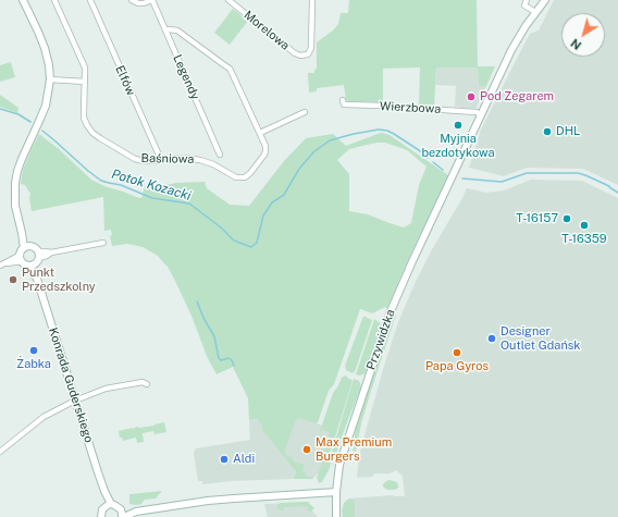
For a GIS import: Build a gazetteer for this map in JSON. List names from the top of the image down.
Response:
{
  "streets": {
    "street": [
      "Morelowa",
      "Legendy",
      "Elfów",
      "Wierzbowa",
      "Baśniowa",
      "Przywidzka",
      "Konrada Guderskiego"
    ]
  },
  "crossings": [
    ["Legendy", "Baśniowa"],
    ["Elfów", "Baśniowa"],
    ["Wierzbowa", "Przywidzka"]
  ],
  "water": ["Potok Kozacki"],
  "places": [
    "Pod Zegarem",
    "Myjnia bezdotykowa",
    "DHL",
    "T-16157",
    "T-16359",
    "Punkt Przedszkolny",
    "Designer Outlet Gdańsk",
    "Żabka",
    "Papa Gyros",
    "Max Premium Burgers",
    "Aldi"
  ],
  "north": "bottom left"
}
